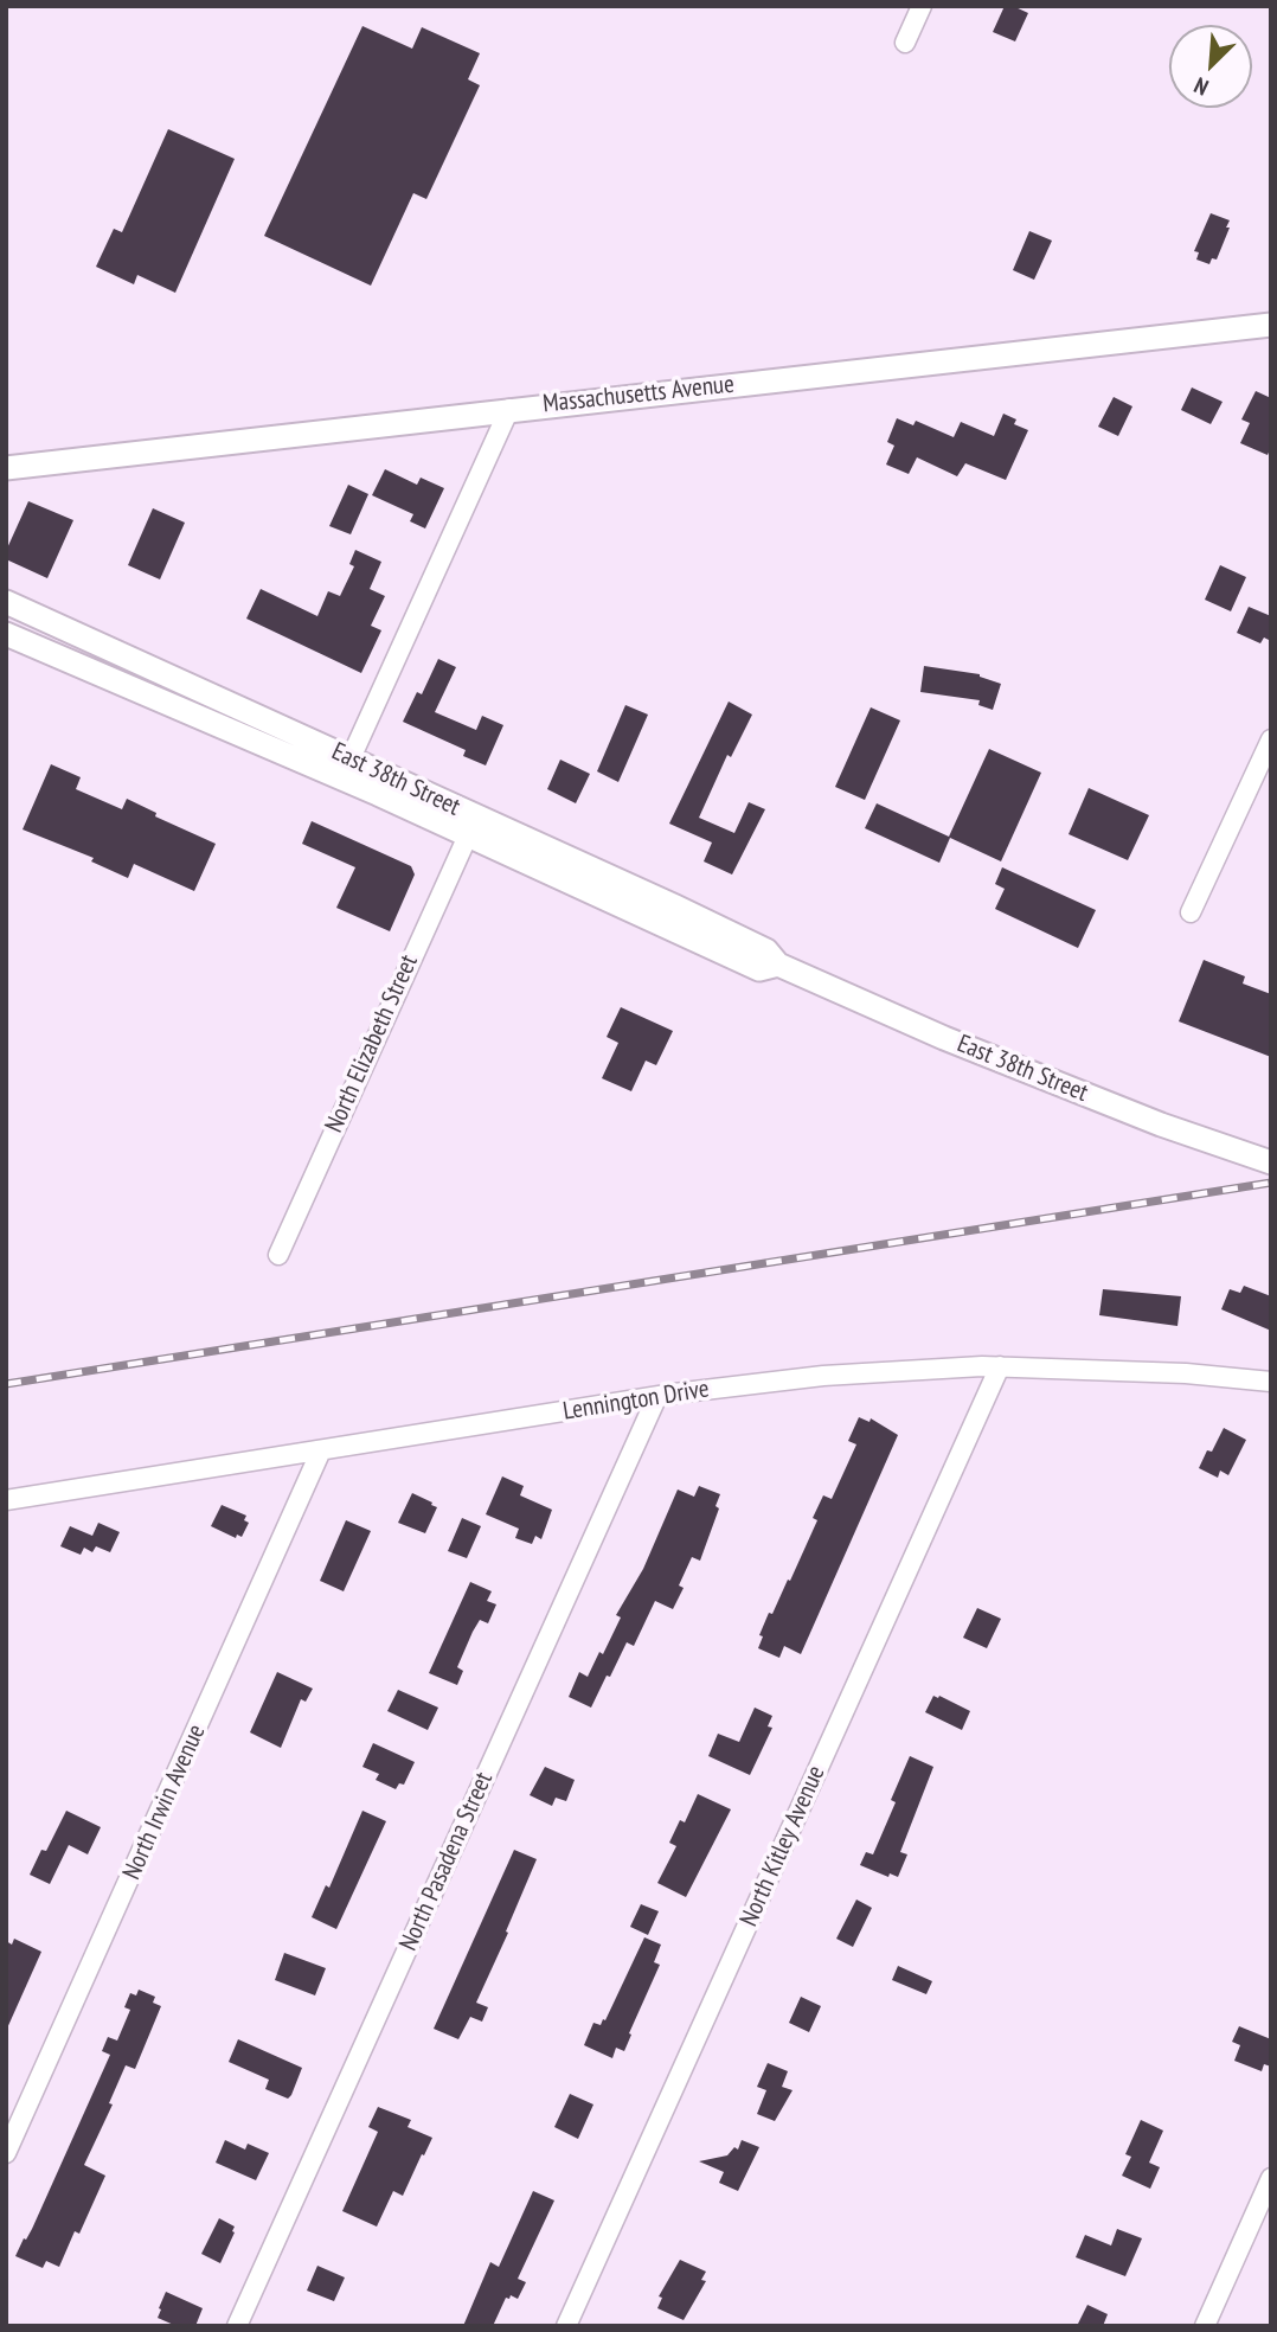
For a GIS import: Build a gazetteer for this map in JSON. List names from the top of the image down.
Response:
{
  "streets": {
    "main road": ["Massachusetts Avenue", "East 38th Street"],
    "street": [
      "North Elizabeth Street",
      "Lennington Drive",
      "North Irwin Avenue",
      "North Kitley Avenue",
      "North Pasadena Street"
    ]
  },
  "crossings": [
    ["East 38th Street", "North Elizabeth Street"],
    ["Lennington Drive", "North Irwin Avenue"],
    ["Lennington Drive", "North Kitley Avenue"],
    ["Lennington Drive", "North Pasadena Street"]
  ],
  "north": "bottom left"
}
